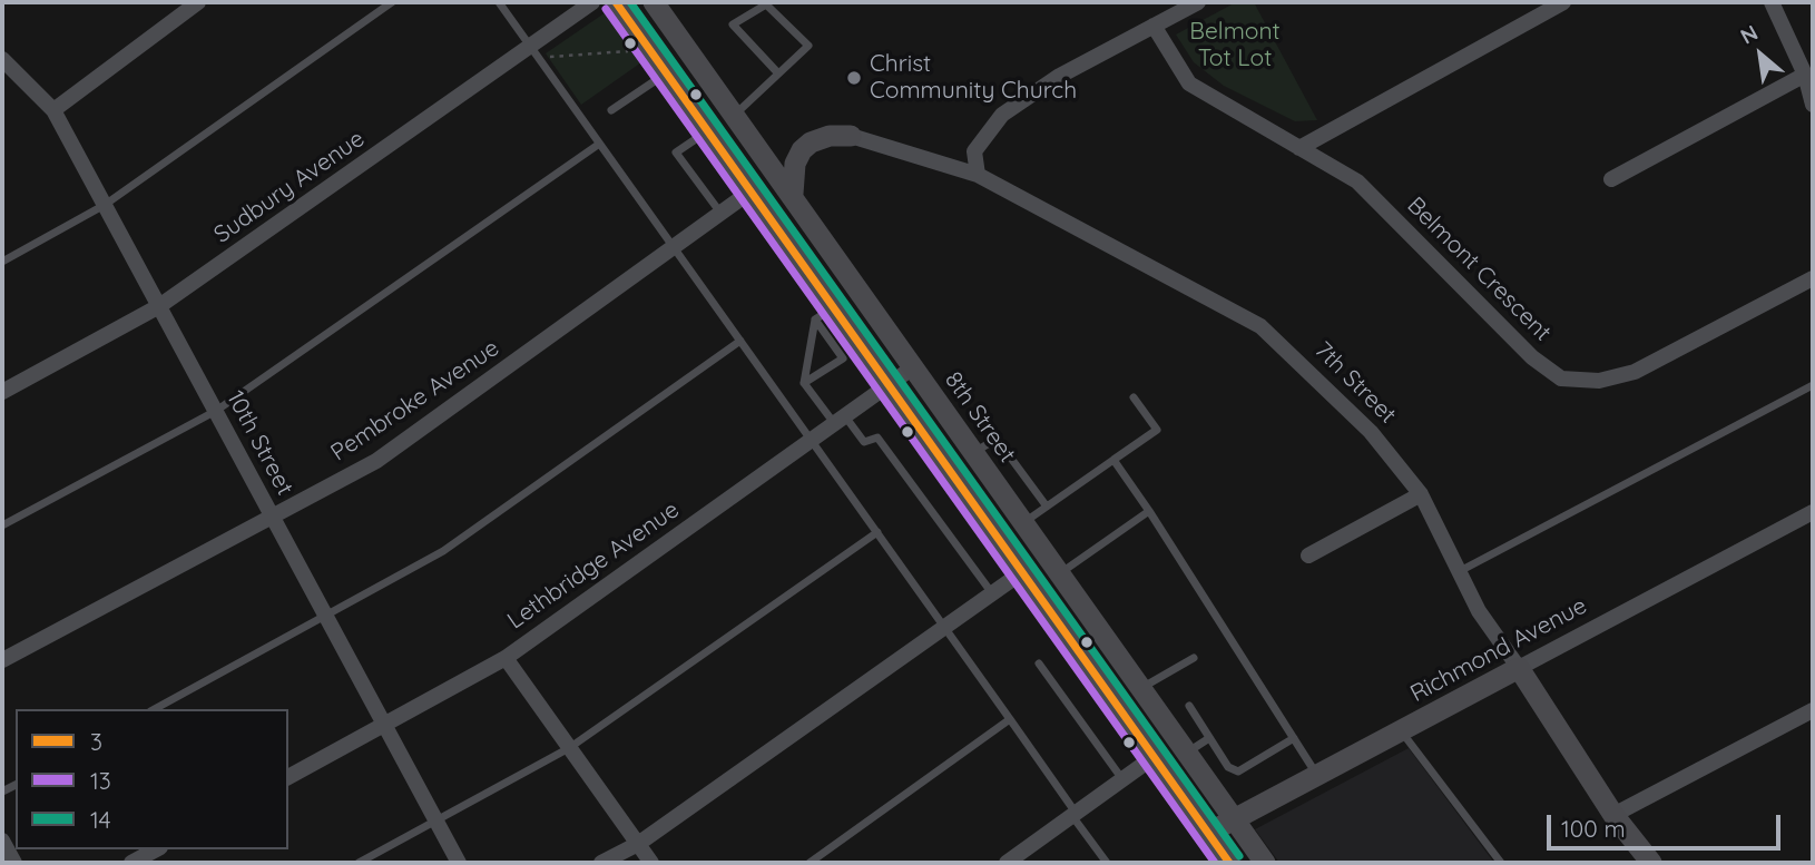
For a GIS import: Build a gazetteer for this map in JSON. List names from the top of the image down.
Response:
{
  "streets": {
    "main road": ["7th Street", "8th Street", "Richmond Avenue"],
    "street": [
      "Sudbury Avenue",
      "Belmont Crescent",
      "Pembroke Avenue",
      "10th Street",
      "Lethbridge Avenue"
    ]
  },
  "crossings": [
    ["Sudbury Avenue", "10th Street"],
    ["7th Street", "Richmond Avenue"],
    ["Pembroke Avenue", "10th Street"],
    ["8th Street", "Lethbridge Avenue"],
    ["8th Street", "Richmond Avenue"],
    ["10th Street", "Lethbridge Avenue"]
  ],
  "parks": ["Belmont Tot Lot"],
  "places": ["Christ Community Church"],
  "lines": ["transit line 3", "transit line 14", "transit line 13"],
  "legend": ["3", "13", "14"],
  "scale_bar": "100 m",
  "north": "top left"
}
